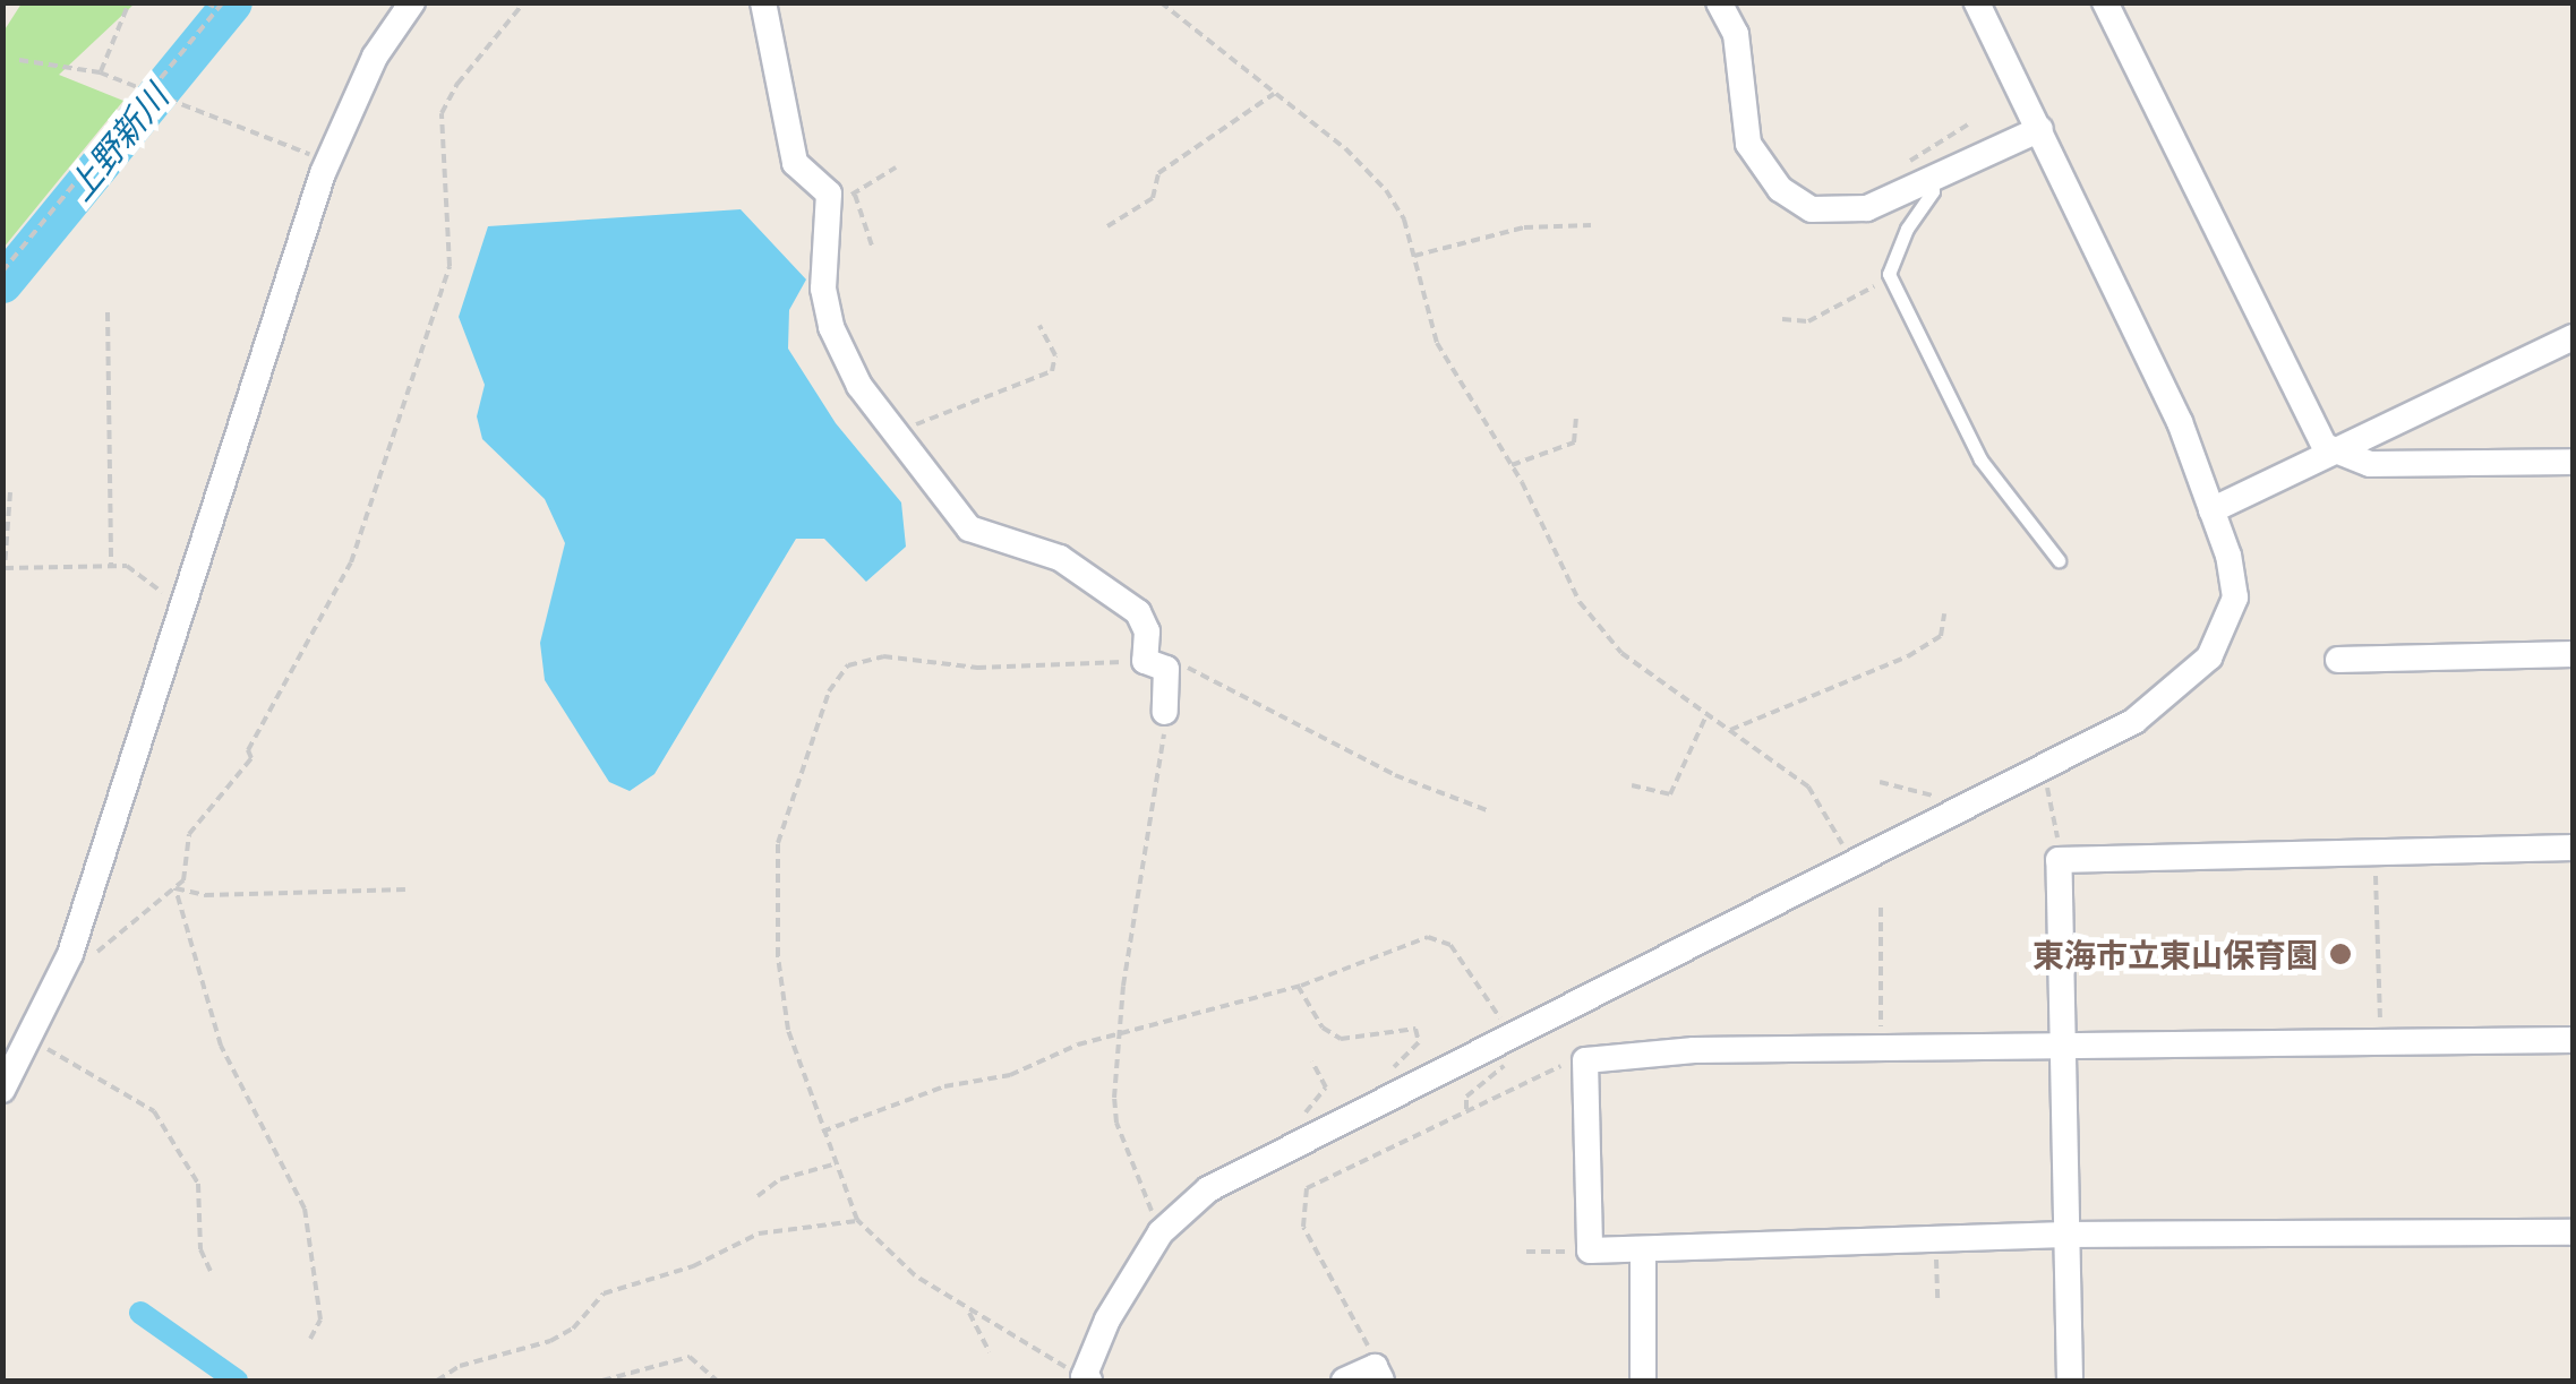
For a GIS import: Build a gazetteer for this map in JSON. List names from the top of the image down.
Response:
{
  "water": ["上野新川"],
  "places": ["東海市立東山保育園"]
}
